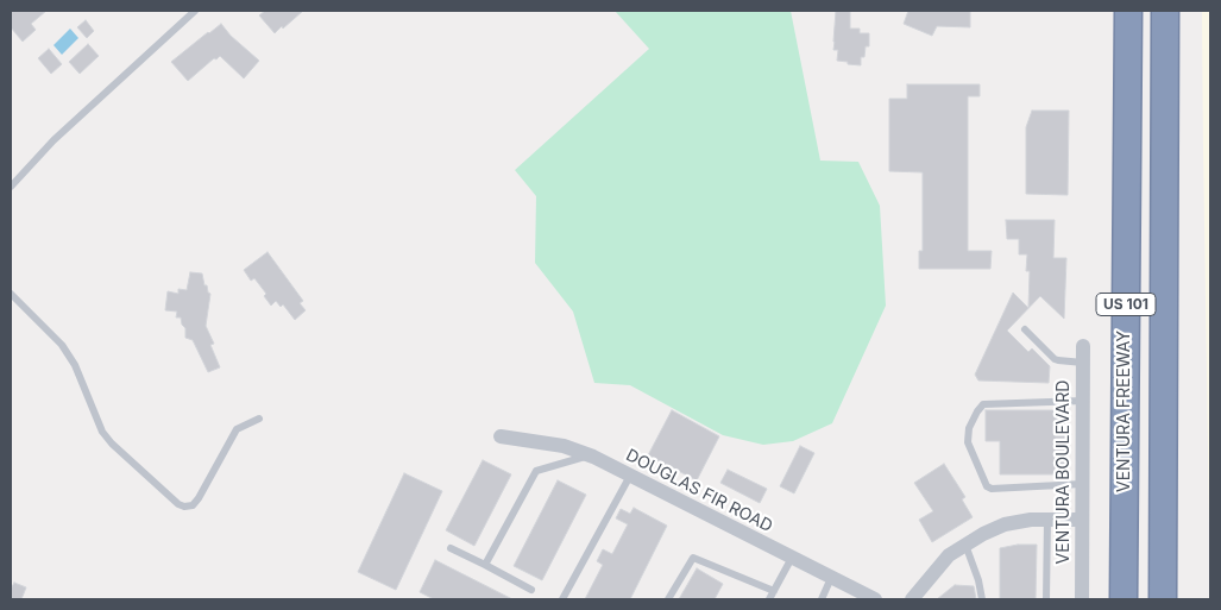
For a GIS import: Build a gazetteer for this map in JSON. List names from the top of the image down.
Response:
{
  "streets": {
    "highway": ["US 101", "VENTURA FREEWAY"],
    "street": ["VENTURA BOULEVARD", "DOUGLAS FIR ROAD"]
  }
}
